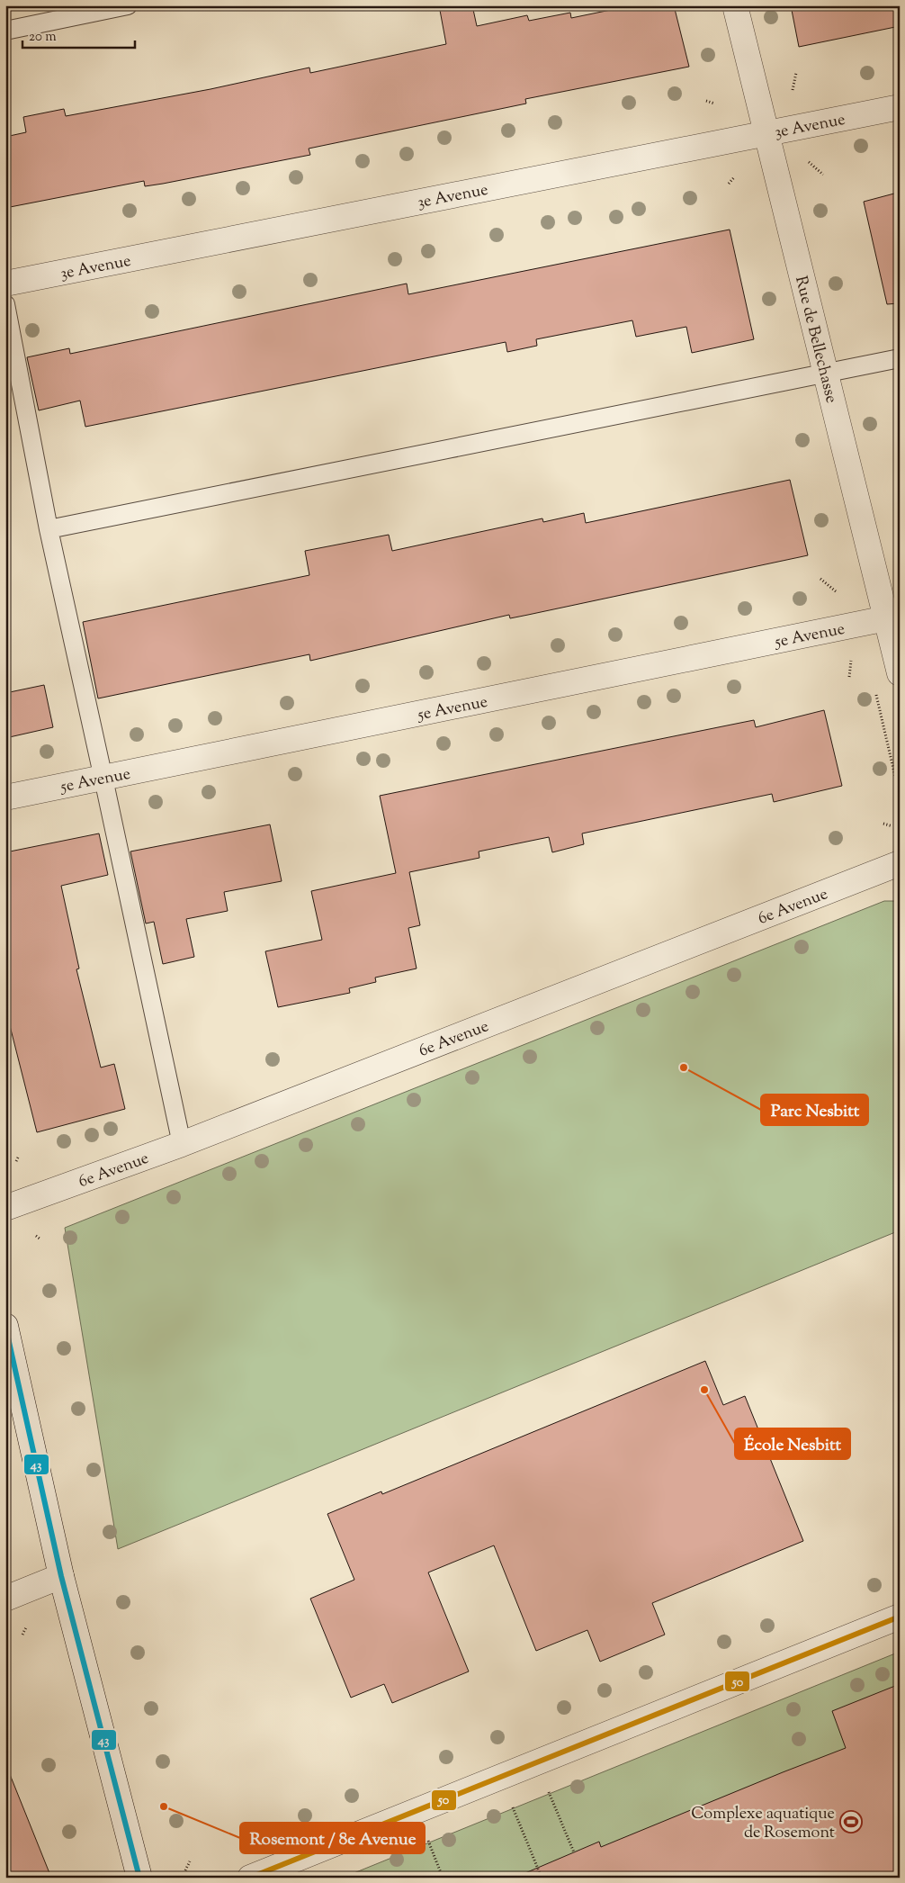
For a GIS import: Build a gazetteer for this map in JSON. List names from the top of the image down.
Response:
{
  "streets": {
    "street": [
      "3e Avenue",
      "Rue de Bellechasse",
      "5e Avenue",
      "6e Avenue"
    ]
  },
  "crossings": [
    ["3e Avenue", "Rue de Bellechasse"],
    ["Rue de Bellechasse", "5e Avenue"]
  ],
  "places": {
    "other": ["Parc Nesbitt", "École Nesbitt", "Rosemont / 8e Avenue"],
    "sports": ["Complexe aquatique de Rosemont"]
  },
  "lines": ["transit line 43", "transit line 50"],
  "scale_bar": "20 m"
}
